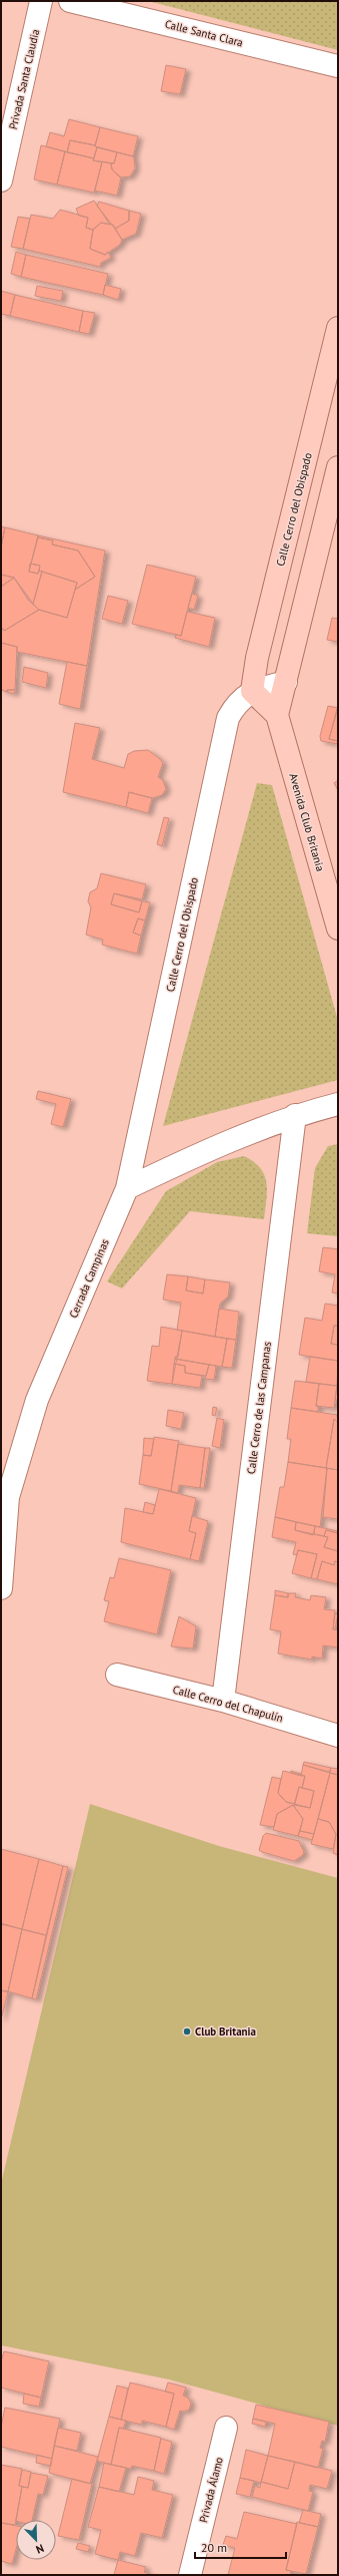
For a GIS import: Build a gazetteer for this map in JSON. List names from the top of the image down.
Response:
{
  "streets": {
    "main road": ["Calle Cerro del Obispado", "Avenida Club Britania"],
    "street": [
      "Calle Santa Clara",
      "Privada Santa Claudia",
      "Cerrada Campinas",
      "Calle Cerro de las Campanas",
      "Calle Cerro del Chapulín",
      "Privada Álamo"
    ]
  },
  "crossings": [
    ["Calle Cerro del Obispado", "Cerrada Campinas"],
    ["Calle Cerro de las Campanas", "Calle Cerro del Chapulín"]
  ],
  "places": ["Club Britania"],
  "scale_bar": "20 m",
  "north": "bottom right"
}
